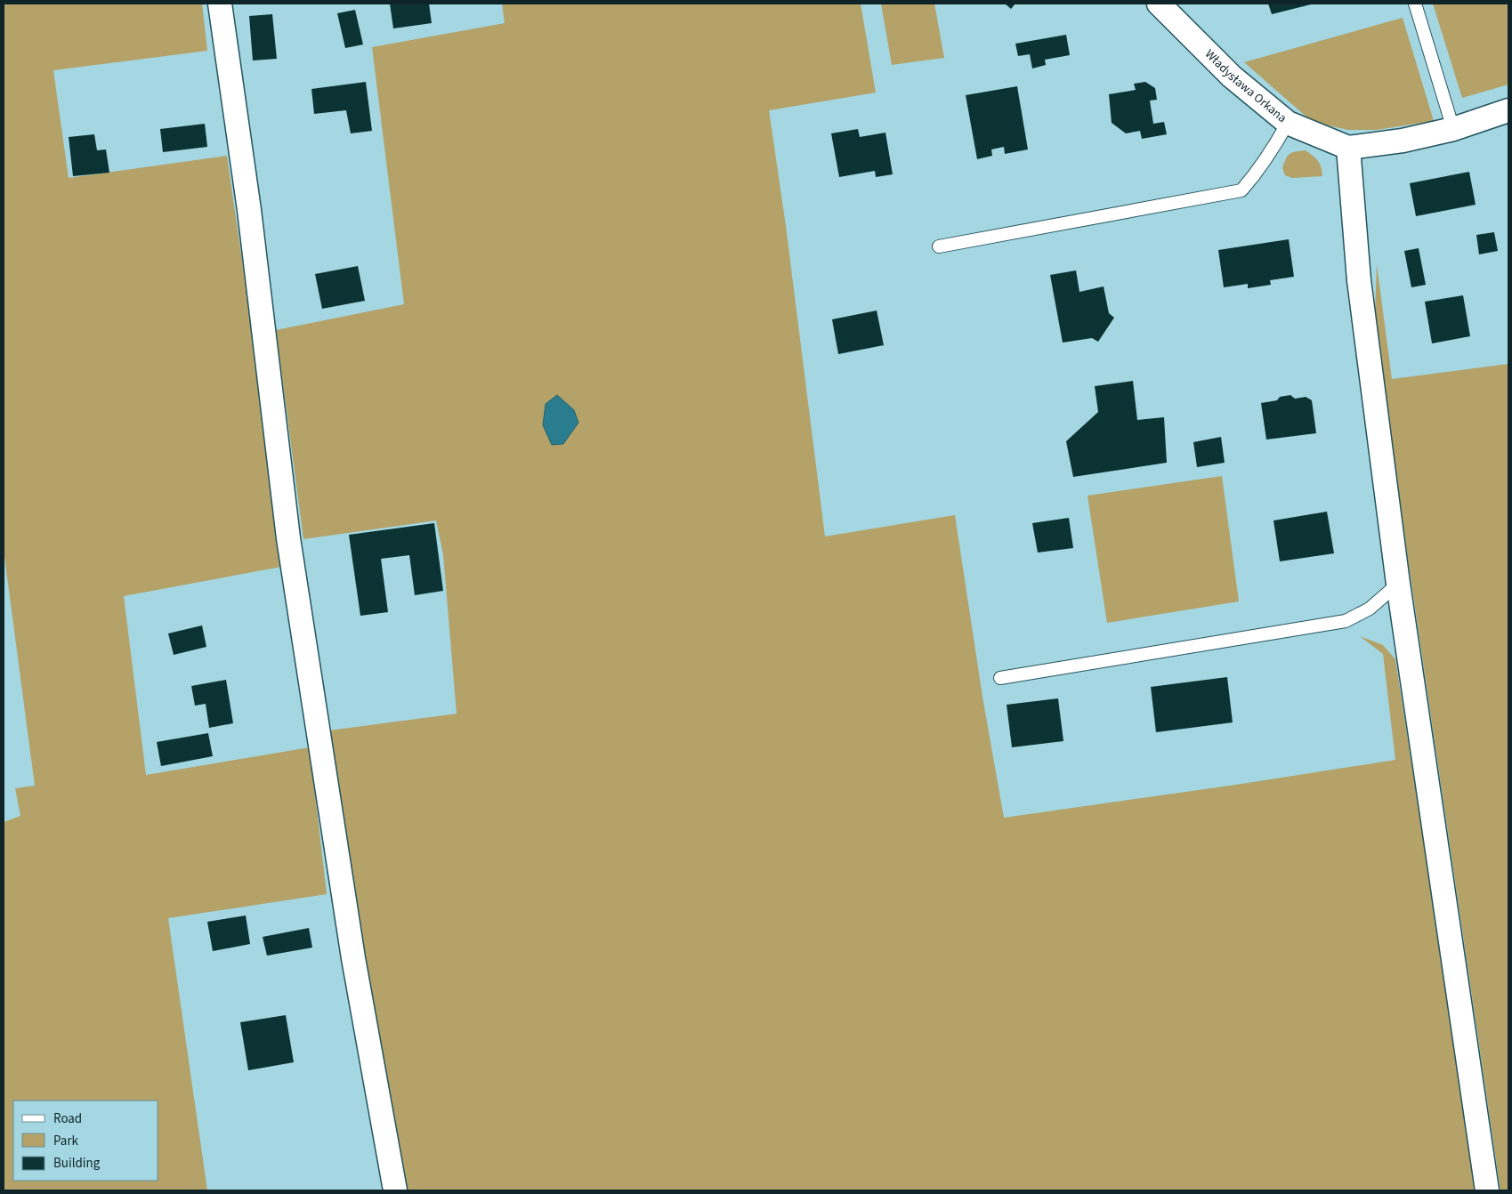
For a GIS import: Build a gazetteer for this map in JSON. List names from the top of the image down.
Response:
{
  "streets": {
    "street": ["Władysława Orkana"]
  },
  "legend": ["Road", "Park", "Building"]
}
